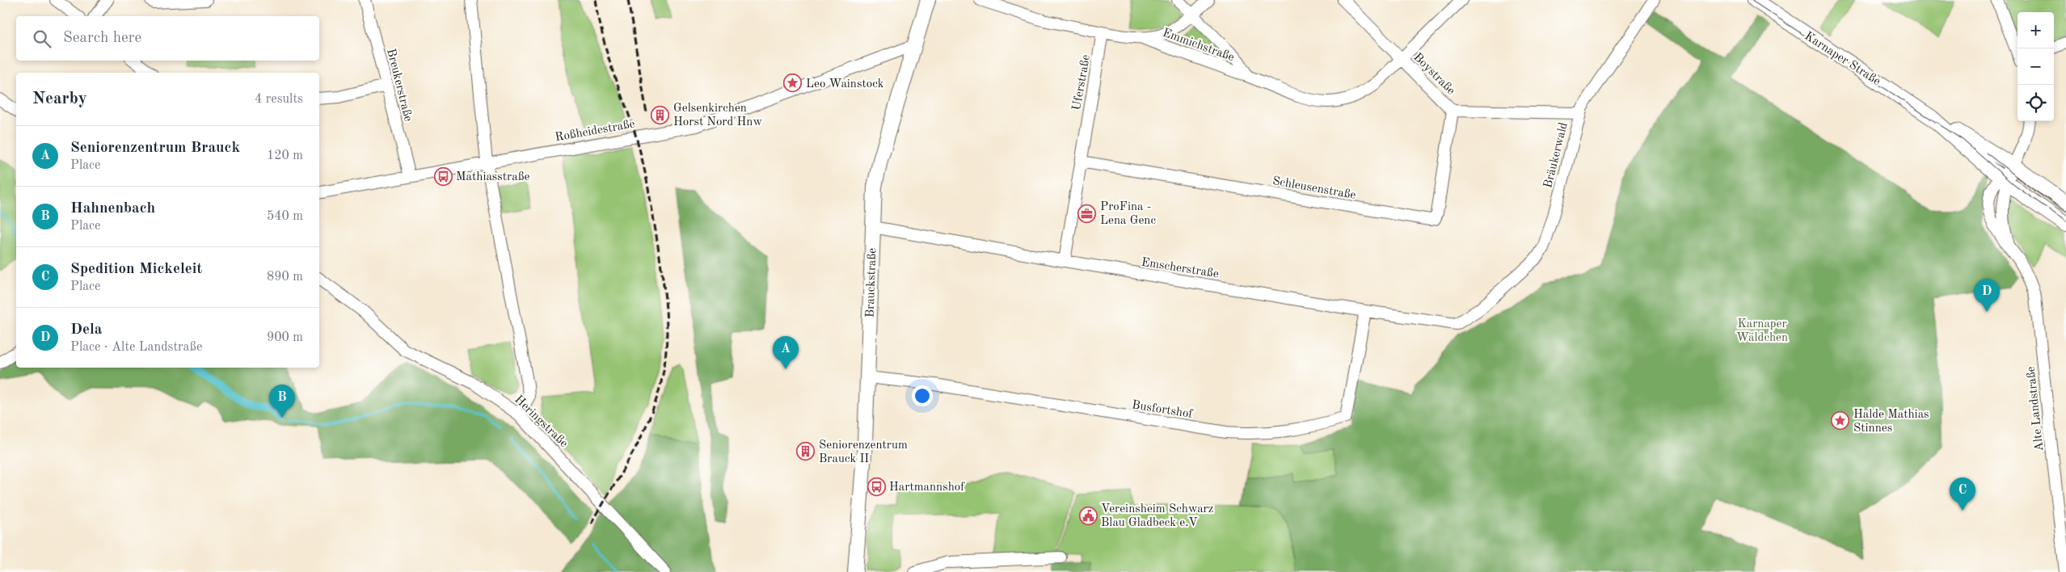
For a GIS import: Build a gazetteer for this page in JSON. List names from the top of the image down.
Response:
{
  "streets": {
    "main road": ["Karnaper Straße", "Brauckstraße"],
    "street": [
      "Emmichstraße",
      "Boystraße",
      "Uferstraße",
      "Breukerstraße",
      "Roßheidestraße",
      "Bräukerwald",
      "Schleusenstraße",
      "Emscherstraße",
      "Busfortshof",
      "Alte Landstraße",
      "Heringstraße"
    ]
  },
  "crossings": [
    ["Emmichstraße", "Boystraße"],
    ["Karnaper Straße", "Alte Landstraße"],
    ["Boystraße", "Bräukerwald"],
    ["Boystraße", "Schleusenstraße"],
    ["Uferstraße", "Schleusenstraße"],
    ["Uferstraße", "Emscherstraße"],
    ["Breukerstraße", "Roßheidestraße"],
    ["Roßheidestraße", "Brauckstraße"],
    ["Bräukerwald", "Emscherstraße"],
    ["Emscherstraße", "Brauckstraße"],
    ["Emscherstraße", "Busfortshof"],
    ["Brauckstraße", "Busfortshof"]
  ],
  "parks": ["Karnaper Wäldchen"],
  "places": {
    "place": ["Leo Wainstock", "Halde Mathias Stinnes"],
    "building": ["Gelsenkirchen Horst Nord Hnw", "Seniorenzentrum Brauck II"],
    "bus stop": ["Mathiasstraße", "Hartmannshof"],
    "office": ["ProFina - Lena Genc"],
    "public building": ["Vereinsheim Schwarz Blau Gladbeck e.V"]
  },
  "page": {
    "map_buttons": ["+", "−"],
    "search": "Search here",
    "heading": ["Nearby", "4 results"],
    "list": [
      {
        "mark": "A",
        "name": "Seniorenzentrum Brauck",
        "note": "Place",
        "value": "120 m"
      },
      {
        "mark": "B",
        "name": "Hahnenbach",
        "note": "Place",
        "value": "540 m"
      },
      {
        "mark": "C",
        "name": "Spedition Mickeleit",
        "note": "Place",
        "value": "890 m"
      },
      {
        "mark": "D",
        "name": "Dela",
        "note": "Place · Alte Landstraße",
        "value": "900 m"
      }
    ],
    "pins": [
      "D",
      "A",
      "B",
      "C"
    ]
  }
}
